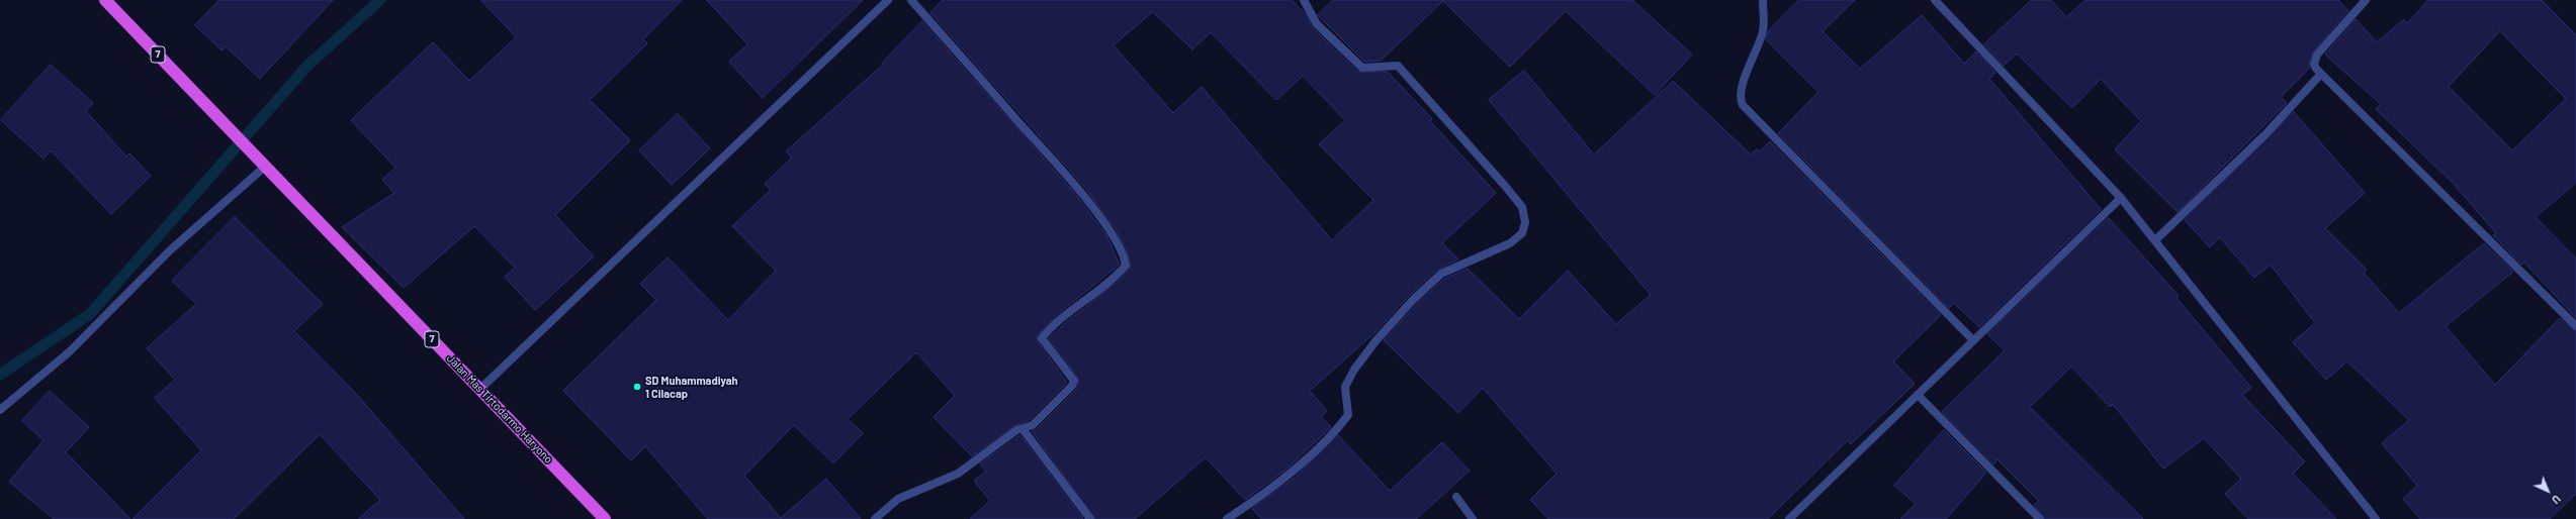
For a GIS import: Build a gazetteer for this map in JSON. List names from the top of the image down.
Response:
{
  "streets": {
    "highway": ["7", "Jalan Mas Tirtodarmo Haryono"]
  },
  "crossings": [
    ["7", "Jalan Mas Tirtodarmo Haryono"]
  ],
  "places": ["SD Muhammadiyah 1 Cilacap"],
  "north": "bottom right"
}
